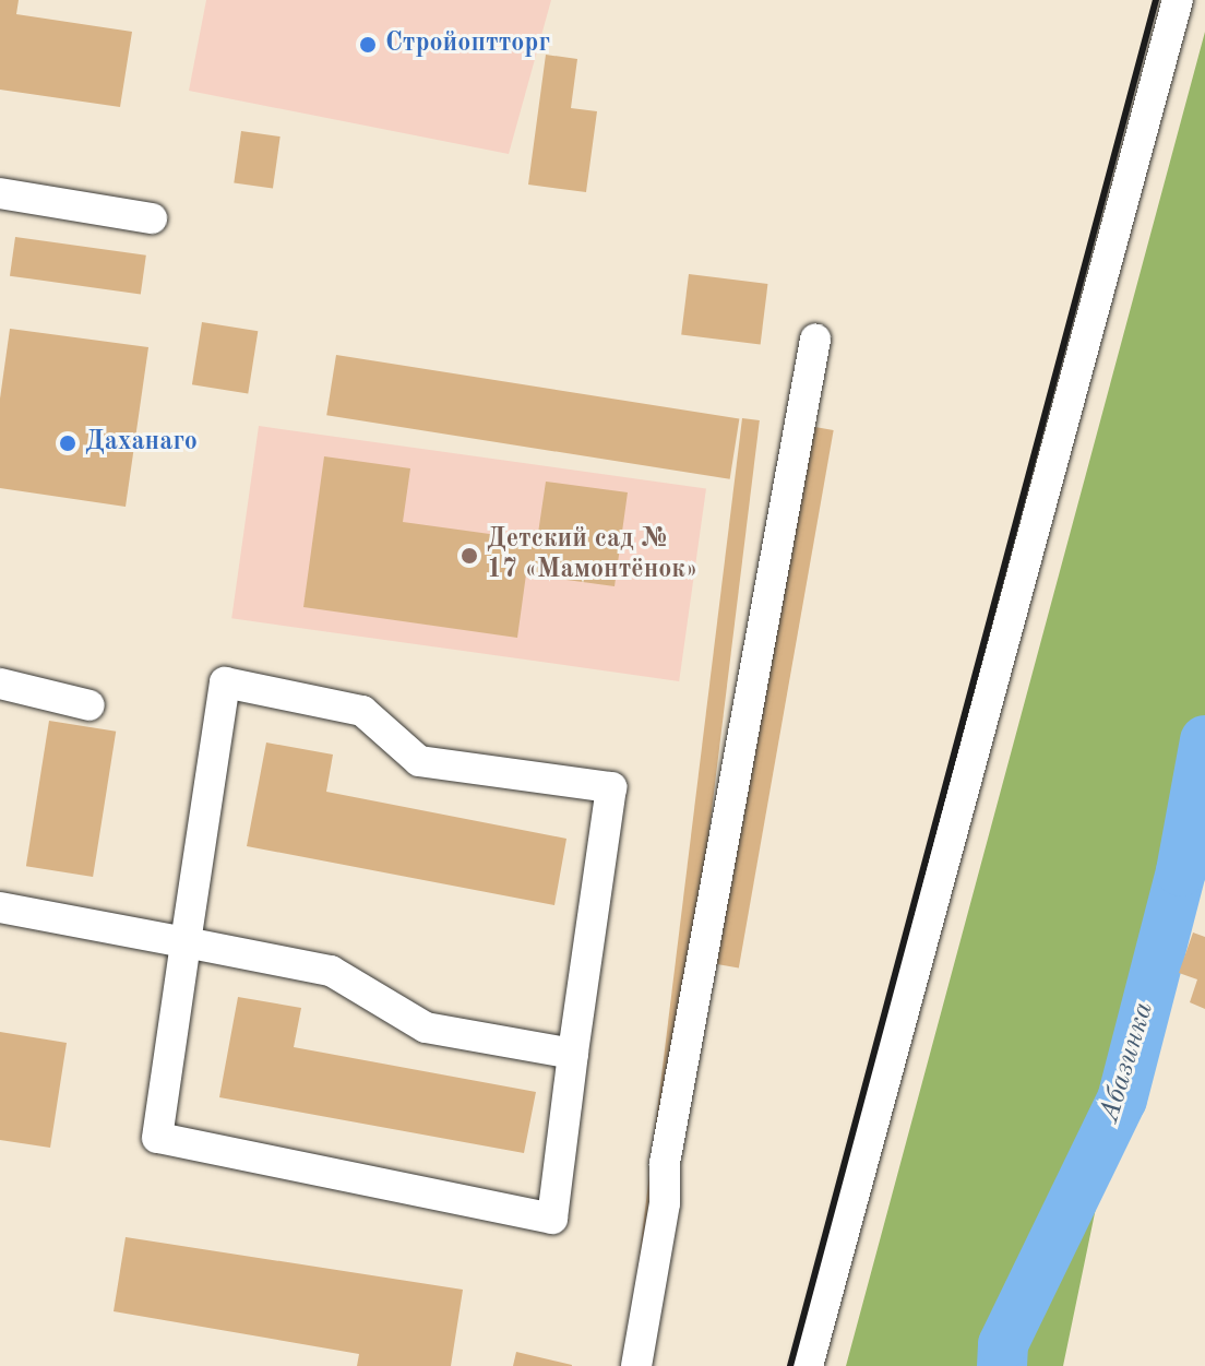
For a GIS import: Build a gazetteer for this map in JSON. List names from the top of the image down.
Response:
{
  "water": ["Абазинка"],
  "places": ["Стройоптторг", "Даханаго", "Детский сад № 17 «Мамонтёнок»"]
}
